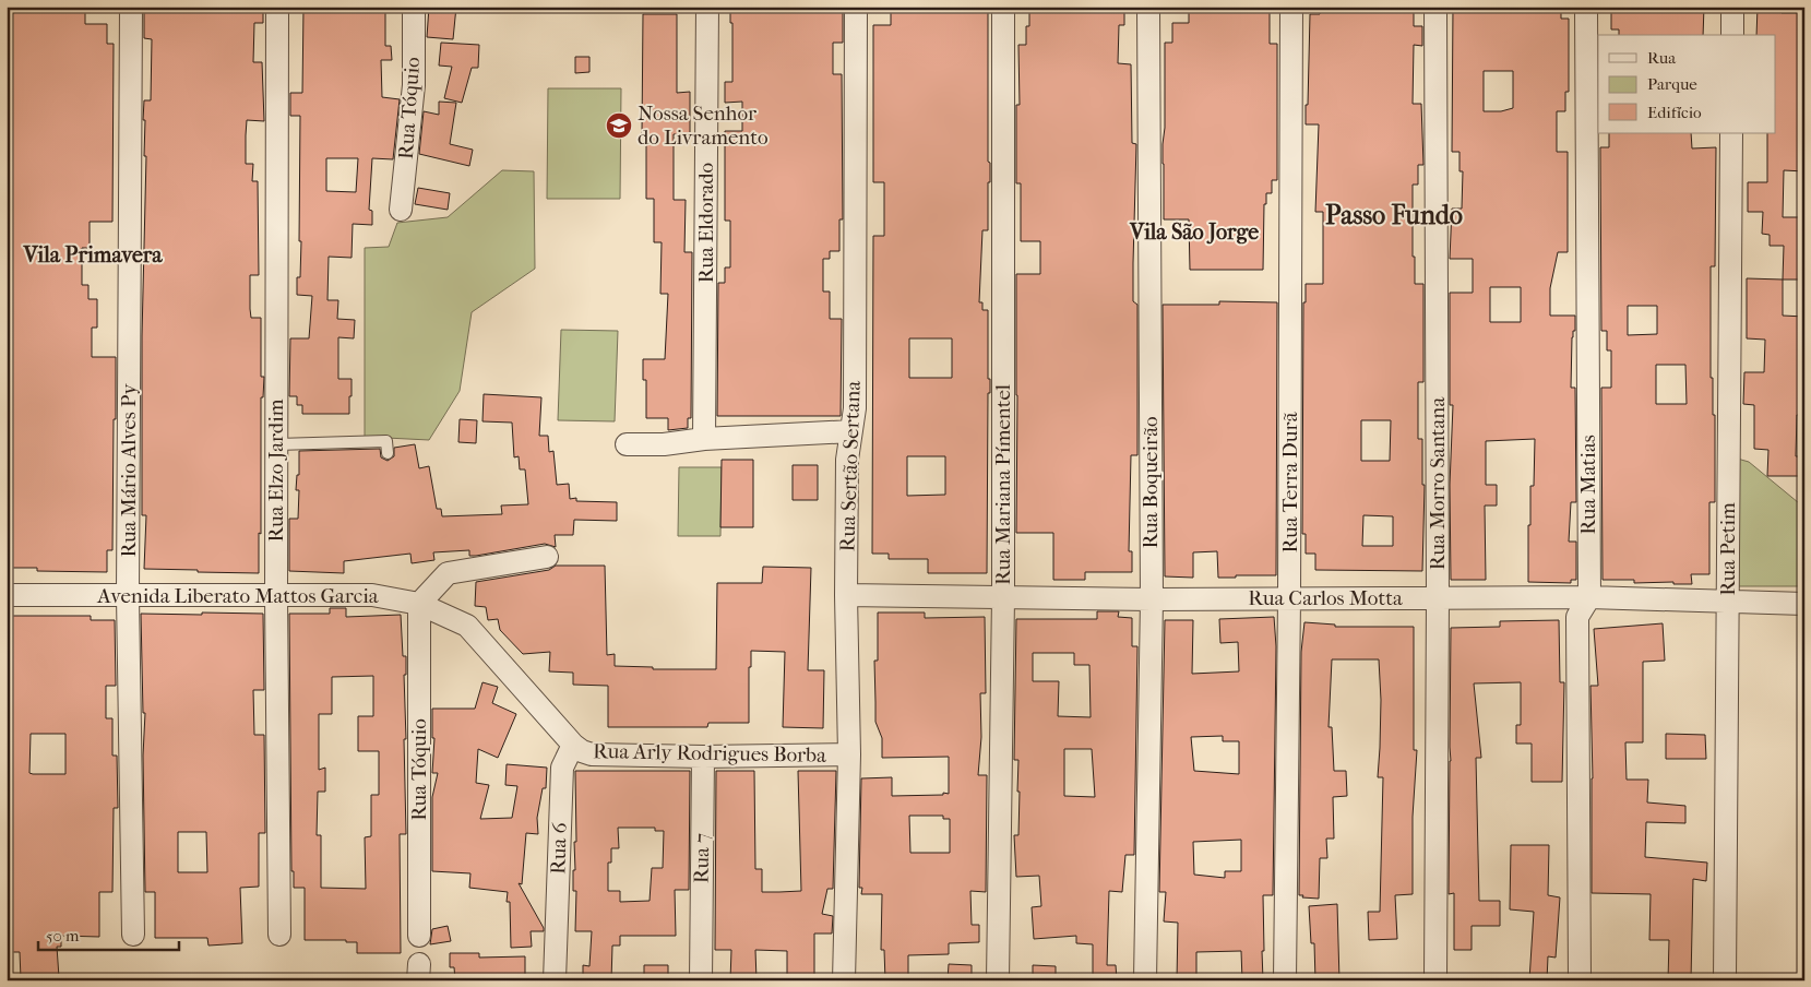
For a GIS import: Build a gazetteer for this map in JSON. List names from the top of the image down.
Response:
{
  "streets": {
    "street": [
      "Rua Tóquio",
      "Rua Eldorado",
      "Rua Sertão Sertana",
      "Rua Mário Alves Py",
      "Rua Elzo Jardim",
      "Rua Boqueirão",
      "Rua Terra Durã",
      "Rua Morro Santana",
      "Rua Mariana Pímentel",
      "Rua Matias",
      "Rua Petim",
      "Avenida Liberato Mattos Garcia",
      "Rua Carlos Motta",
      "Rua Arly Rodrigues Borba",
      "Rua 6",
      "Rua 7"
    ]
  },
  "crossings": [
    ["Rua Tóquio", "Avenida Liberato Mattos Garcia"],
    ["Rua Sertão Sertana", "Rua Carlos Motta"],
    ["Rua Sertão Sertana", "Rua Arly Rodrigues Borba"],
    ["Rua Mário Alves Py", "Avenida Liberato Mattos Garcia"],
    ["Rua Elzo Jardim", "Avenida Liberato Mattos Garcia"],
    ["Rua Boqueirão", "Rua Carlos Motta"],
    ["Rua Terra Durã", "Rua Carlos Motta"],
    ["Rua Morro Santana", "Rua Carlos Motta"],
    ["Rua Mariana Pímentel", "Rua Carlos Motta"],
    ["Rua Matias", "Rua Carlos Motta"],
    ["Rua Petim", "Rua Carlos Motta"],
    ["Avenida Liberato Mattos Garcia", "Rua Arly Rodrigues Borba"],
    ["Avenida Liberato Mattos Garcia", "Rua 6"],
    ["Rua Arly Rodrigues Borba", "Rua 6"],
    ["Rua Arly Rodrigues Borba", "Rua 7"]
  ],
  "districts": ["Passo Fundo", "Vila São Jorge", "Vila Primavera"],
  "places": {
    "school or university": ["Nossa Senhor do Livramento"]
  },
  "legend": ["Rua", "Parque", "Edifício"],
  "scale_bar": "50 m"
}
